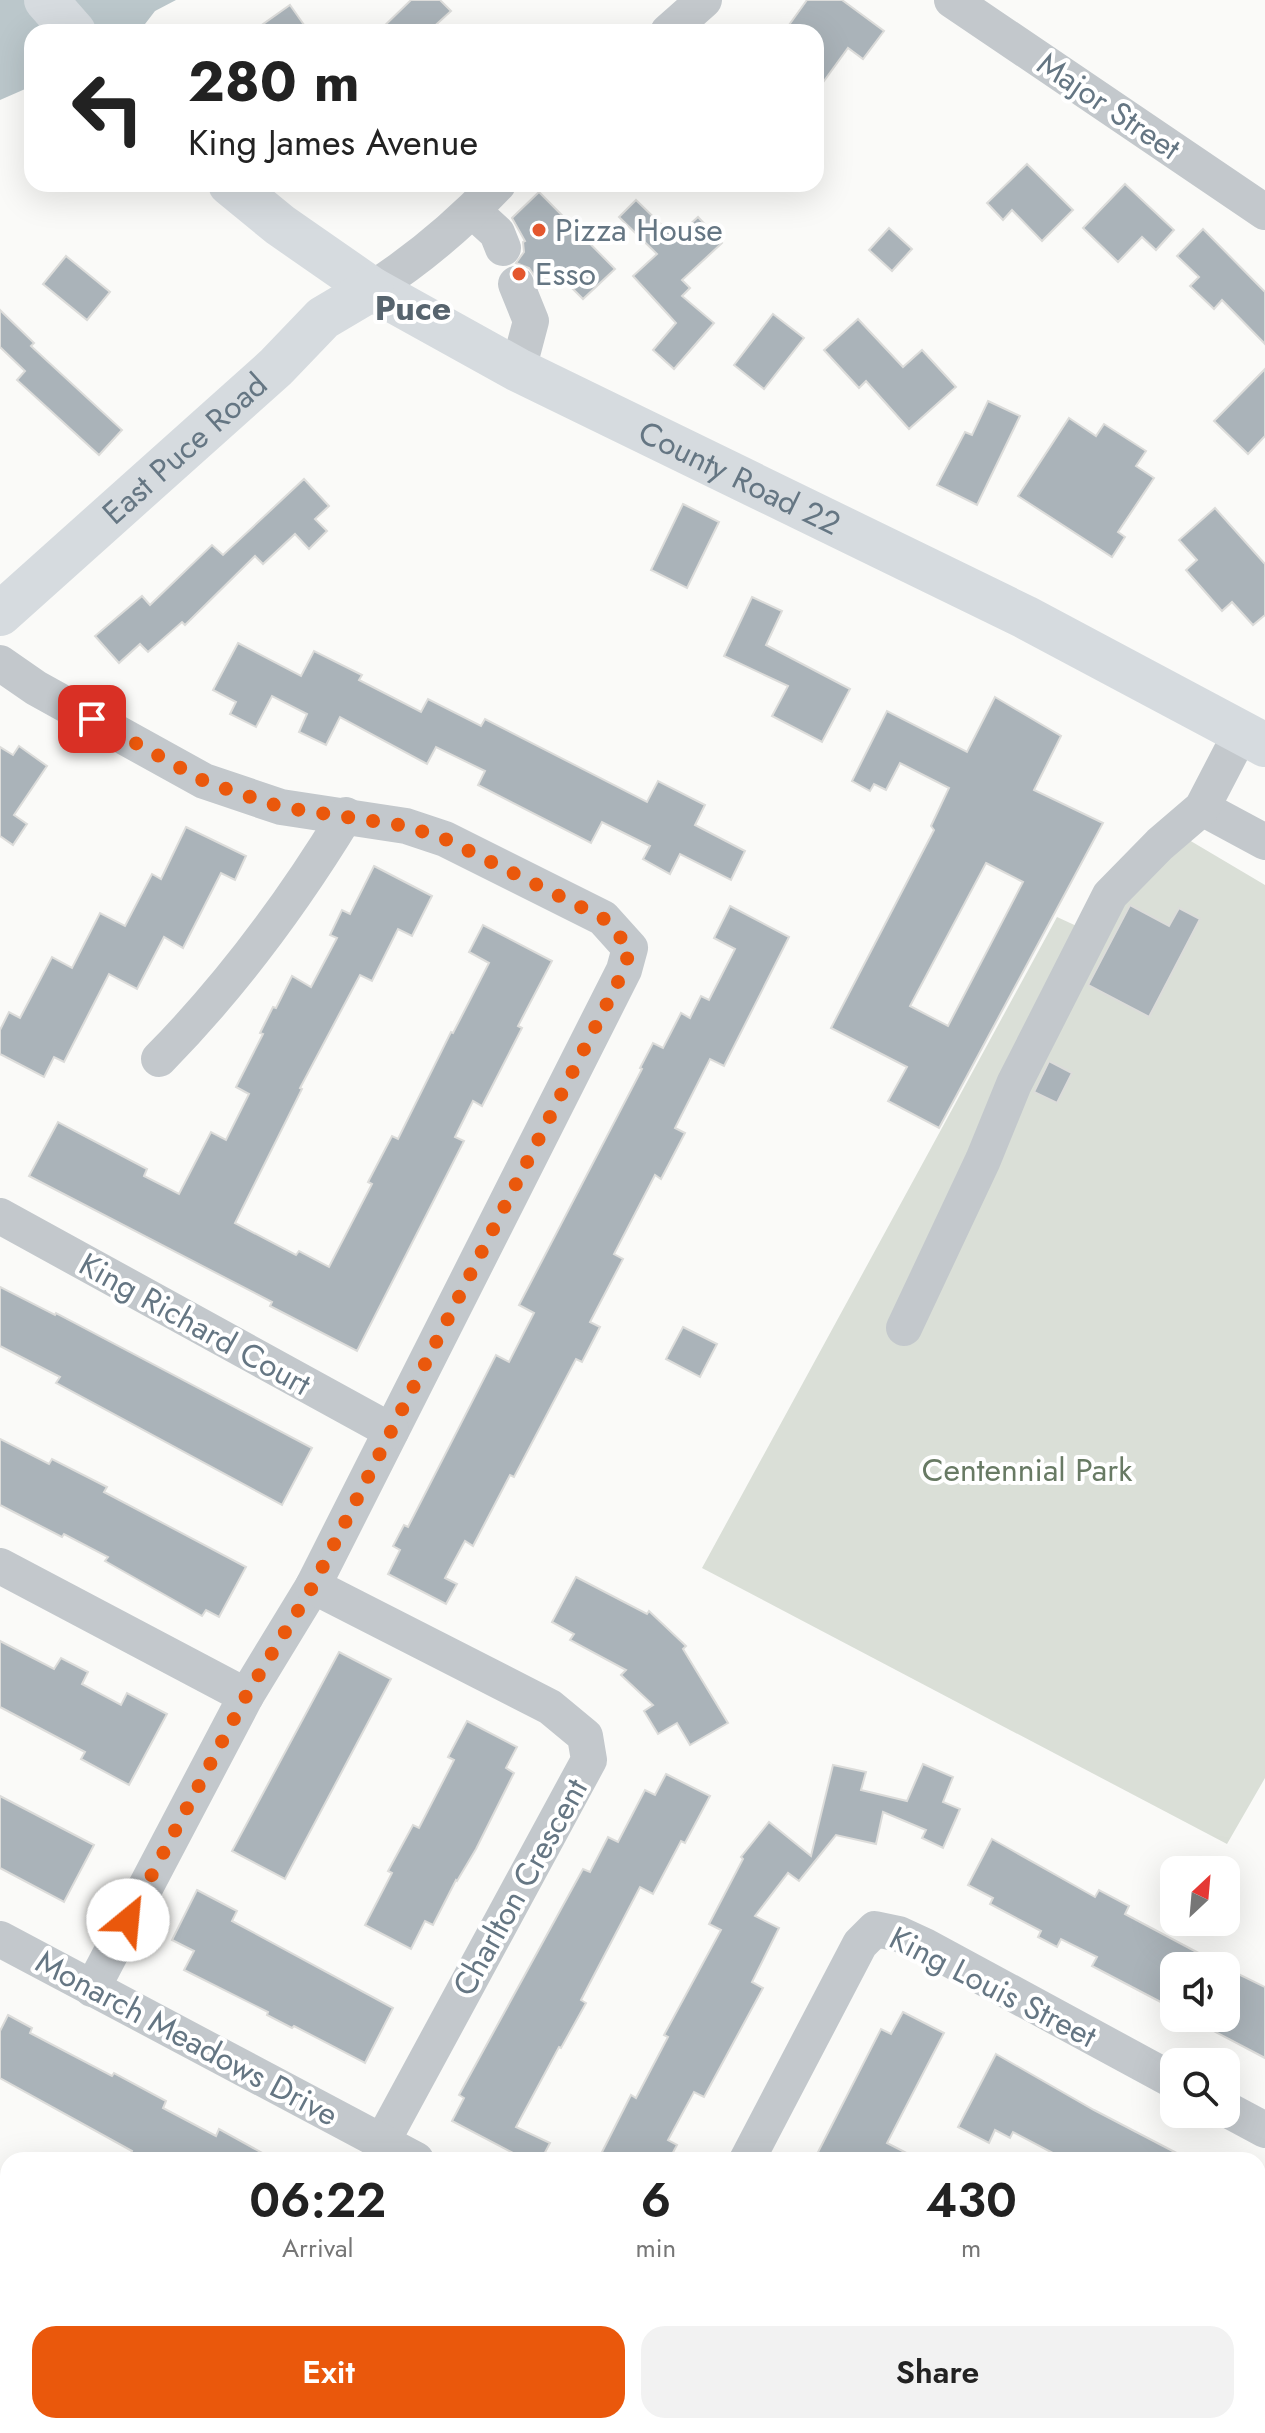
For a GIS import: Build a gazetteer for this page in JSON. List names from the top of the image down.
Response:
{
  "streets": {
    "main road": ["East Puce Road", "County Road 22"],
    "street": [
      "Major Street",
      "King Richard Court",
      "Charlton Crescent",
      "King Louis Street",
      "Monarch Meadows Drive"
    ]
  },
  "crossings": [
    ["East Puce Road", "County Road 22"],
    ["Charlton Crescent", "Monarch Meadows Drive"]
  ],
  "districts": ["Puce"],
  "parks": ["Centennial Park"],
  "places": ["Pizza House", "Esso"],
  "north": "top right",
  "page": {
    "turn": ["280 m", "King James Avenue"],
    "eta": [
      "06:22",
      "Arrival",
      "6",
      "min",
      "430",
      "m"
    ],
    "buttons": ["Exit", "Share"]
  }
}
